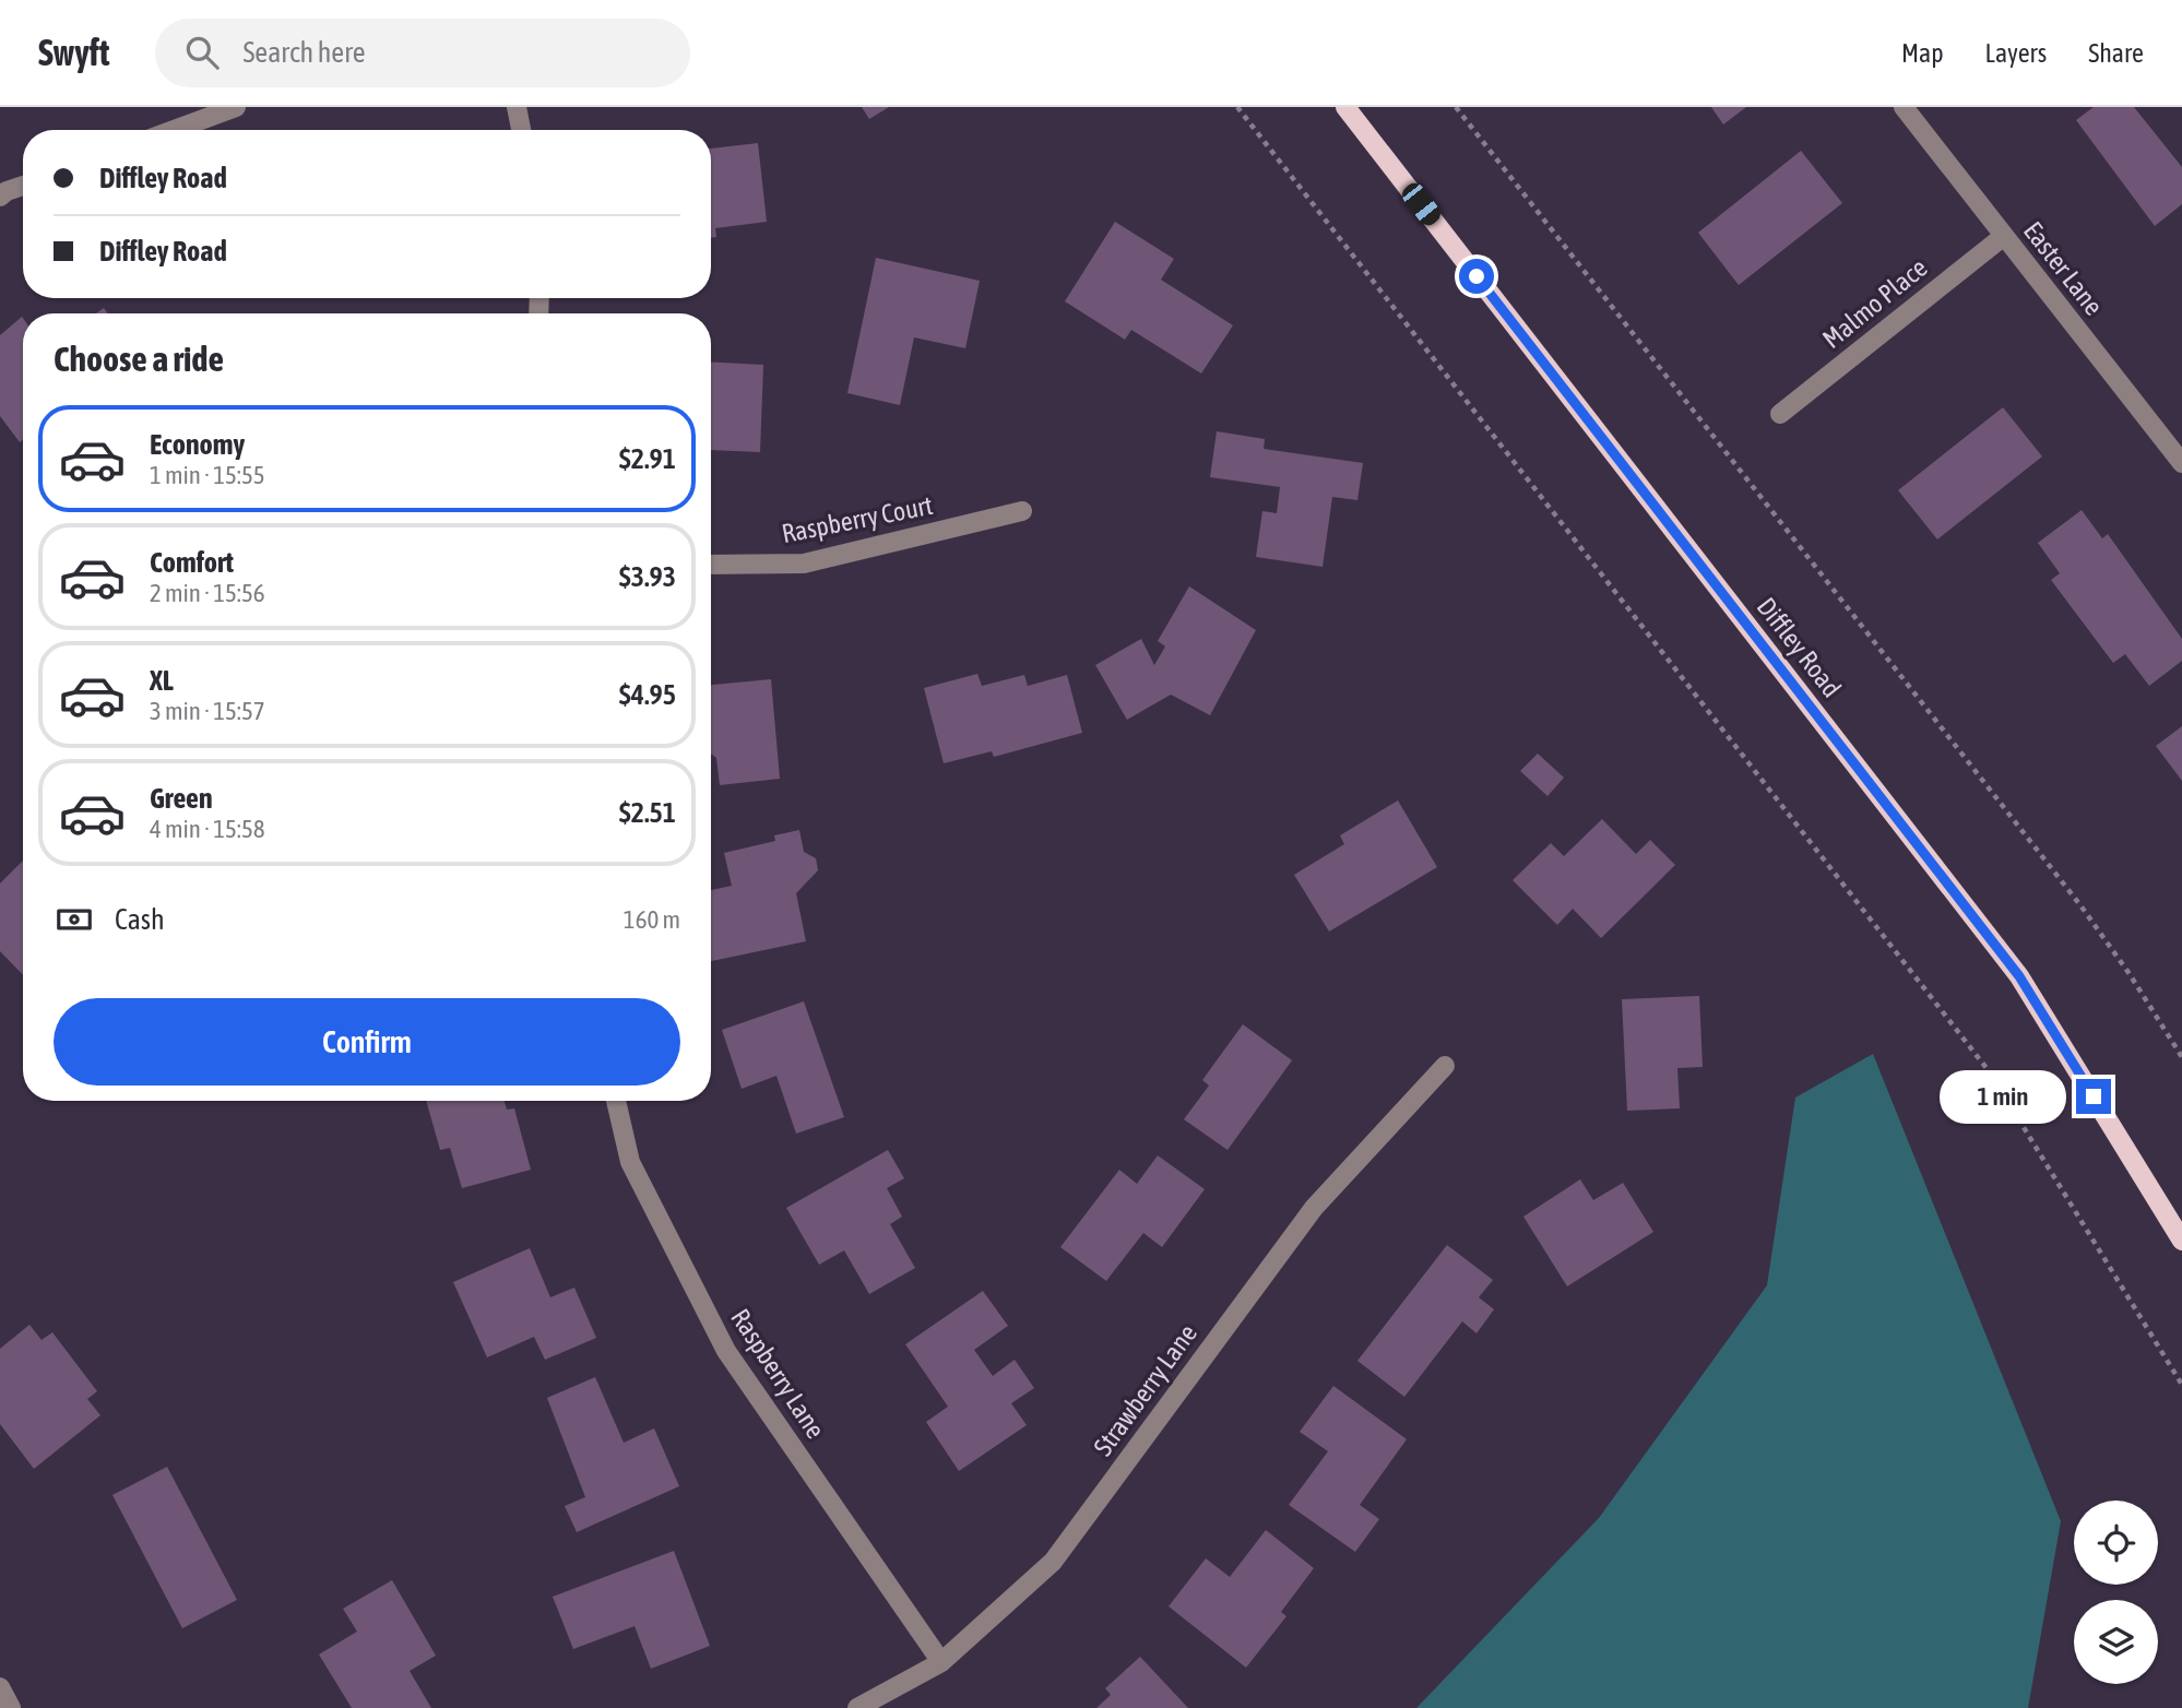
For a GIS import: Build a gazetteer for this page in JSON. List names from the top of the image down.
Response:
{
  "streets": {
    "main road": ["Diffley Road"],
    "street": [
      "Easter Lane",
      "Malmo Place",
      "Raspberry Court",
      "Raspberry Lane",
      "Strawberry Lane"
    ]
  },
  "crossings": [
    ["Easter Lane", "Malmo Place"],
    ["Raspberry Lane", "Strawberry Lane"]
  ],
  "page": {
    "header": "Swyft",
    "search": "Search here",
    "nav": ["Map", "Layers", "Share"],
    "banner": ["Diffley Road", "Diffley Road"],
    "heading": "Choose a ride",
    "list": [
      {
        "name": "Economy",
        "note": "1 min · 15:55",
        "value": "$2.91"
      },
      {
        "name": "Comfort",
        "note": "2 min · 15:56",
        "value": "$3.93"
      },
      {
        "name": "XL",
        "note": "3 min · 15:57",
        "value": "$4.95"
      },
      {
        "name": "Green",
        "note": "4 min · 15:58",
        "value": "$2.51"
      }
    ],
    "pay": ["Cash", "160 m"],
    "buttons": "Confirm",
    "bubble": "1 min"
  }
}
